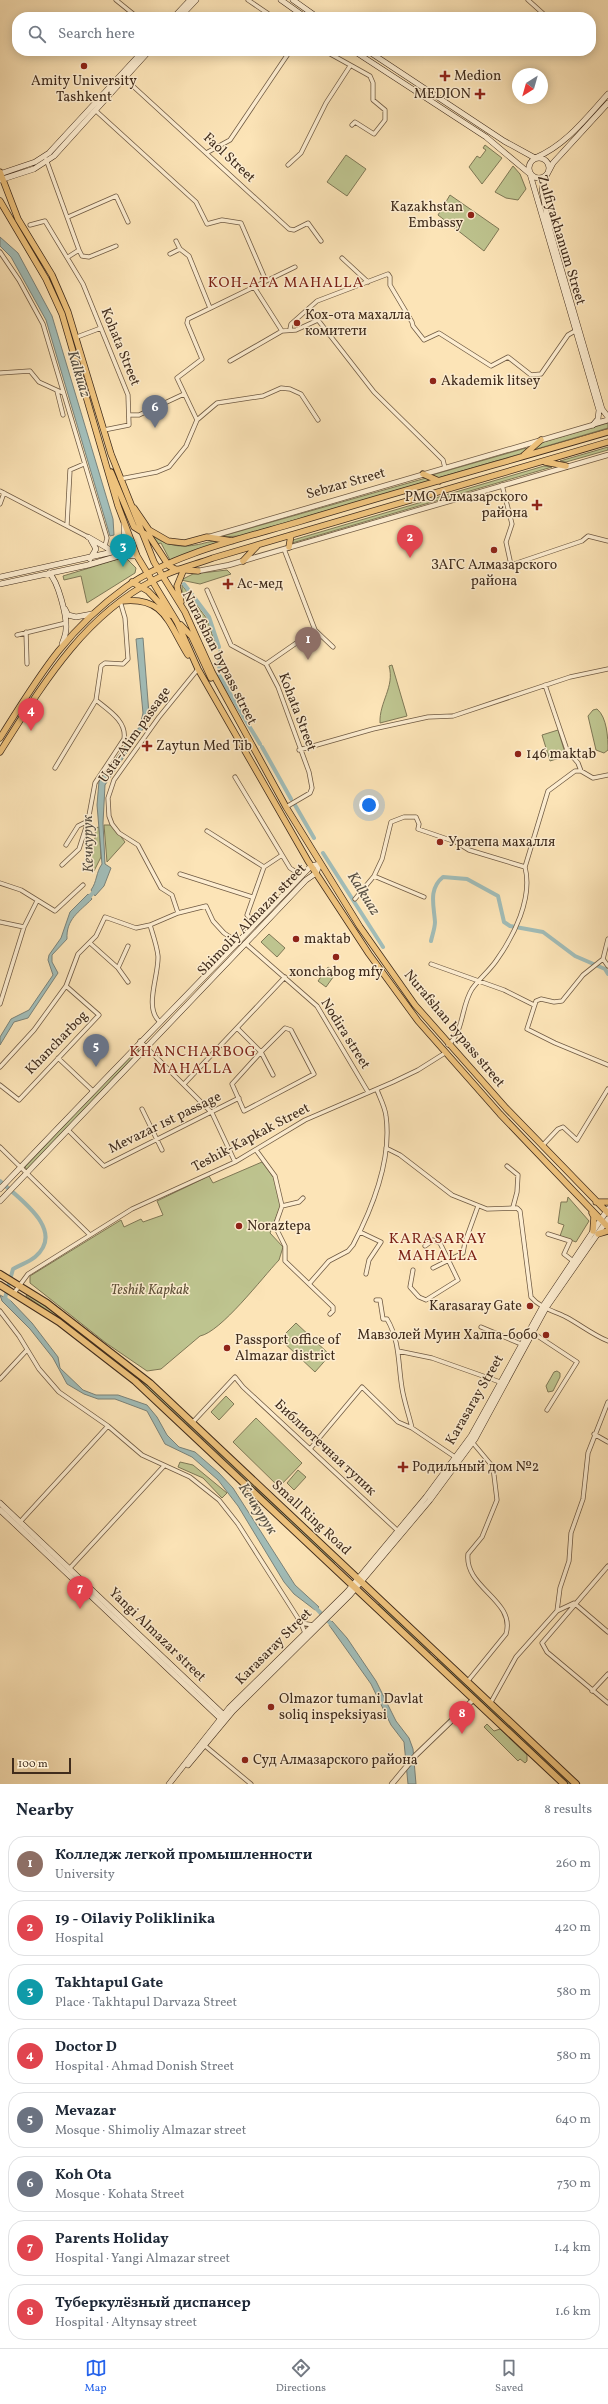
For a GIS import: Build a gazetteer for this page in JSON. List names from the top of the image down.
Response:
{
  "streets": {
    "highway": ["Small Ring Road"],
    "main road": [
      "Zulfiyakhanum Street",
      "Sebzar Street",
      "Nurafshan bypass street",
      "Shimoliy Almazar street",
      "Karasaray Street",
      "Yangi Almazar street"
    ],
    "street": [
      "Faol Street",
      "Kohata Street",
      "Usta-Alim passage",
      "Nodira street",
      "Khancharbog",
      "Mevazаr 1st passage",
      "Teshik-Kapkak Street",
      "Библиотечная тупик"
    ]
  },
  "crossings": [
    ["Zulfiyakhanum Street", "Sebzar Street"],
    ["Kohata Street", "Nurafshan bypass street"],
    ["Sebzar Street", "Nurafshan bypass street"],
    ["Nurafshan bypass street", "Usta-Alim passage"],
    ["Nurafshan bypass street", "Shimoliy Almazar street"],
    ["Nurafshan bypass street", "Teshik-Kapkak Street"],
    ["Nurafshan bypass street", "Karasaray Street"],
    ["Shimoliy Almazar street", "Nodira street"],
    ["Shimoliy Almazar street", "Mevazаr 1st passage"],
    ["Nodira street", "Teshik-Kapkak Street"],
    ["Teshik-Kapkak Street", "Small Ring Road"],
    ["Karasaray Street", "Библиотечная тупик"],
    ["Karasaray Street", "Small Ring Road"],
    ["Karasaray Street", "Yangi Almazar street"],
    ["Библиотечная тупик", "Small Ring Road"]
  ],
  "districts": ["KOH-ATA MAHALLA", "KHANCHARBOG MAHALLA", "KARASARAY MAHALLA"],
  "water": ["Kalkuaz", "Кечкурук"],
  "parks": ["Teshik Kapkak"],
  "places": {
    "other": [
      "Amity University Tashkent",
      "Kazakhstan Embassy",
      "Кох-ота махалла комитети",
      "Akademik litsey",
      "ЗАГС Алмазарского района",
      "146 maktab",
      "Уратепа махалля",
      "maktab",
      "xonchabog mfy",
      "Noraztepa",
      "Karasaray Gate",
      "Мавзолей Муин Халпа-бобо",
      "Passport office of Almazar district",
      "Olmazor tumani Davlat soliq inspeksiyasi",
      "Суд Алмазарского района"
    ],
    "health": [
      "Medion",
      "MEDION",
      "РМО Алмазарского района",
      "Ас-мед",
      "Zaytun Med Tib",
      "Родильный дом №2"
    ]
  },
  "scale_bar": "100 m",
  "north": "bottom left",
  "page": {
    "search": "Search here",
    "pins": [
      "6",
      "2",
      "3",
      "1",
      "4",
      "5",
      "7",
      "8"
    ],
    "scale": "100 m",
    "heading": ["Nearby", "8 results"],
    "list": [
      {
        "mark": "1",
        "name": "Колледж легкой промышленности",
        "note": "University",
        "value": "260 m"
      },
      {
        "mark": "2",
        "name": "19 - Oilaviy Poliklinika",
        "note": "Hospital",
        "value": "420 m"
      },
      {
        "mark": "3",
        "name": "Takhtapul Gate",
        "note": "Place · Takhtapul Darvaza Street",
        "value": "580 m"
      },
      {
        "mark": "4",
        "name": "Doctor D",
        "note": "Hospital · Ahmad Donish Street",
        "value": "580 m"
      },
      {
        "mark": "5",
        "name": "Mevazar",
        "note": "Mosque · Shimoliy Almazar street",
        "value": "640 m"
      },
      {
        "mark": "6",
        "name": "Koh Ota",
        "note": "Mosque · Kohata Street",
        "value": "730 m"
      },
      {
        "mark": "7",
        "name": "Parents Holiday",
        "note": "Hospital · Yangi Almazar street",
        "value": "1.4 km"
      },
      {
        "mark": "8",
        "name": "Туберкулёзный диспансер",
        "note": "Hospital · Altynsay street",
        "value": "1.6 km"
      }
    ],
    "nav": ["Map", "Directions", "Saved"]
  }
}
